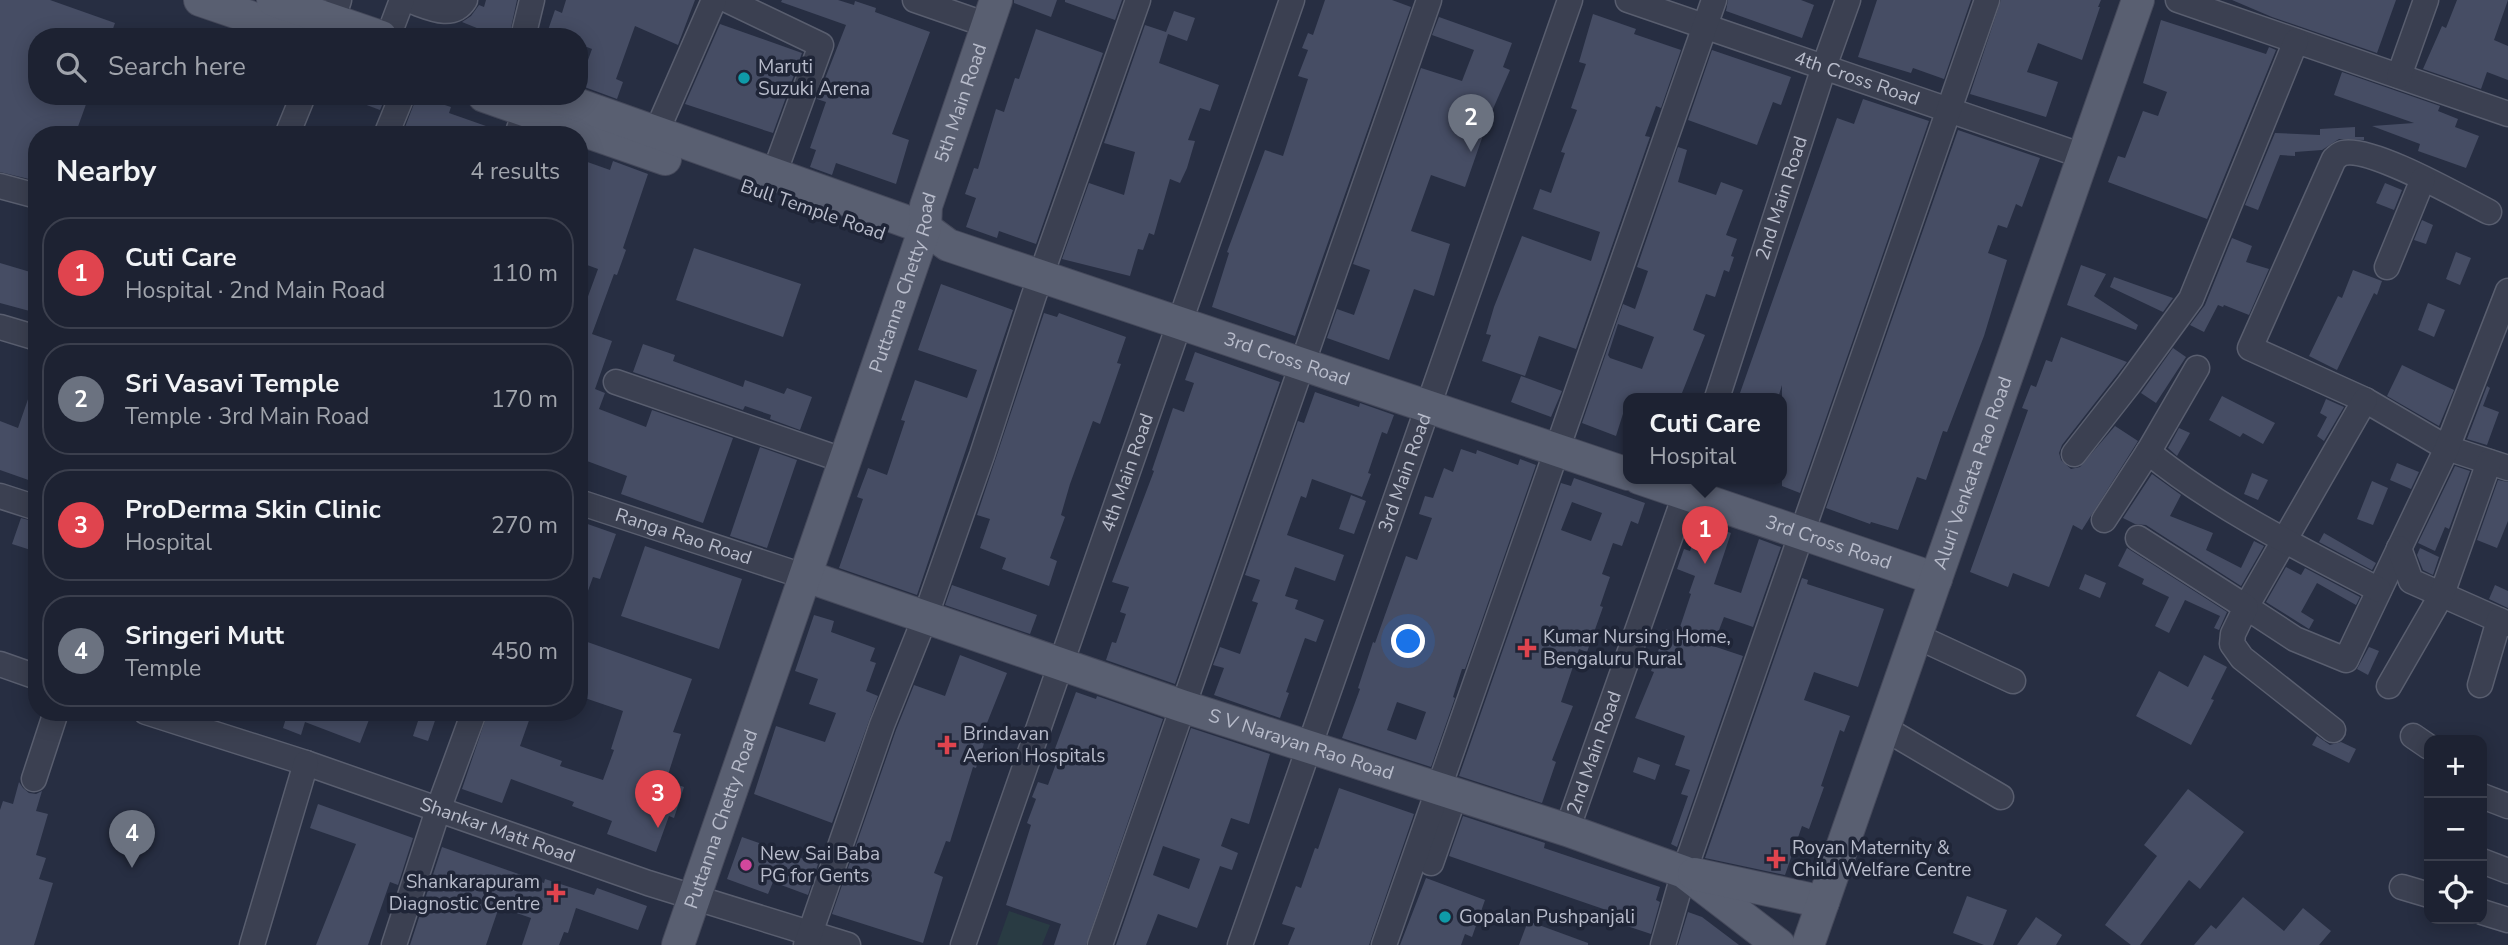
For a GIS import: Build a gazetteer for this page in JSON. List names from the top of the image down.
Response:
{
  "streets": {
    "main road": [
      "5th Main Road",
      "Bull Temple Road",
      "Puttanna Chetty Road",
      "3rd Cross Road",
      "Aluri Venkata Rao Road",
      "S V Narayan Rao Road"
    ],
    "street": [
      "4th Cross Road",
      "2nd Main Road",
      "3rd Main Road",
      "4th Main Road",
      "Ranga Rao Road",
      "Shankar Matt Road"
    ]
  },
  "crossings": [
    ["4th Cross Road", "2nd Main Road"],
    ["4th Cross Road", "Aluri Venkata Rao Road"],
    ["5th Main Road", "Bull Temple Road"],
    ["5th Main Road", "Puttanna Chetty Road"],
    ["5th Main Road", "3rd Cross Road"],
    ["2nd Main Road", "3rd Cross Road"],
    ["2nd Main Road", "S V Narayan Rao Road"],
    ["Bull Temple Road", "Puttanna Chetty Road"],
    ["Bull Temple Road", "3rd Cross Road"],
    ["Puttanna Chetty Road", "3rd Cross Road"],
    ["Puttanna Chetty Road", "Ranga Rao Road"],
    ["Puttanna Chetty Road", "S V Narayan Rao Road"],
    ["Puttanna Chetty Road", "Shankar Matt Road"],
    ["3rd Cross Road", "3rd Main Road"],
    ["3rd Cross Road", "4th Main Road"],
    ["3rd Cross Road", "Aluri Venkata Rao Road"],
    ["3rd Main Road", "S V Narayan Rao Road"],
    ["4th Main Road", "S V Narayan Rao Road"],
    ["Ranga Rao Road", "S V Narayan Rao Road"]
  ],
  "places": {
    "other": ["Maruti Suzuki Arena", "New Sai Baba PG for Gents", "Gopalan Pushpanjali"],
    "health": [
      "Kumar Nursing Home, Bengaluru Rural",
      "Brindavan Aerion Hospitals",
      "Royan Maternity & Child Welfare Centre",
      "Shankarapuram Diagnostic Centre"
    ]
  },
  "page": {
    "search": "Search here",
    "pins": [
      "2",
      "1",
      "3",
      "4"
    ],
    "heading": ["Nearby", "4 results"],
    "list": [
      {
        "mark": "1",
        "name": "Cuti Care",
        "note": "Hospital · 2nd Main Road",
        "value": "110 m"
      },
      {
        "mark": "2",
        "name": "Sri Vasavi Temple",
        "note": "Temple · 3rd Main Road",
        "value": "170 m"
      },
      {
        "mark": "3",
        "name": "ProDerma Skin Clinic",
        "note": "Hospital",
        "value": "270 m"
      },
      {
        "mark": "4",
        "name": "Sringeri Mutt",
        "note": "Temple",
        "value": "450 m"
      }
    ],
    "popup": ["Cuti Care", "Hospital"],
    "map_buttons": ["+", "−"]
  }
}
